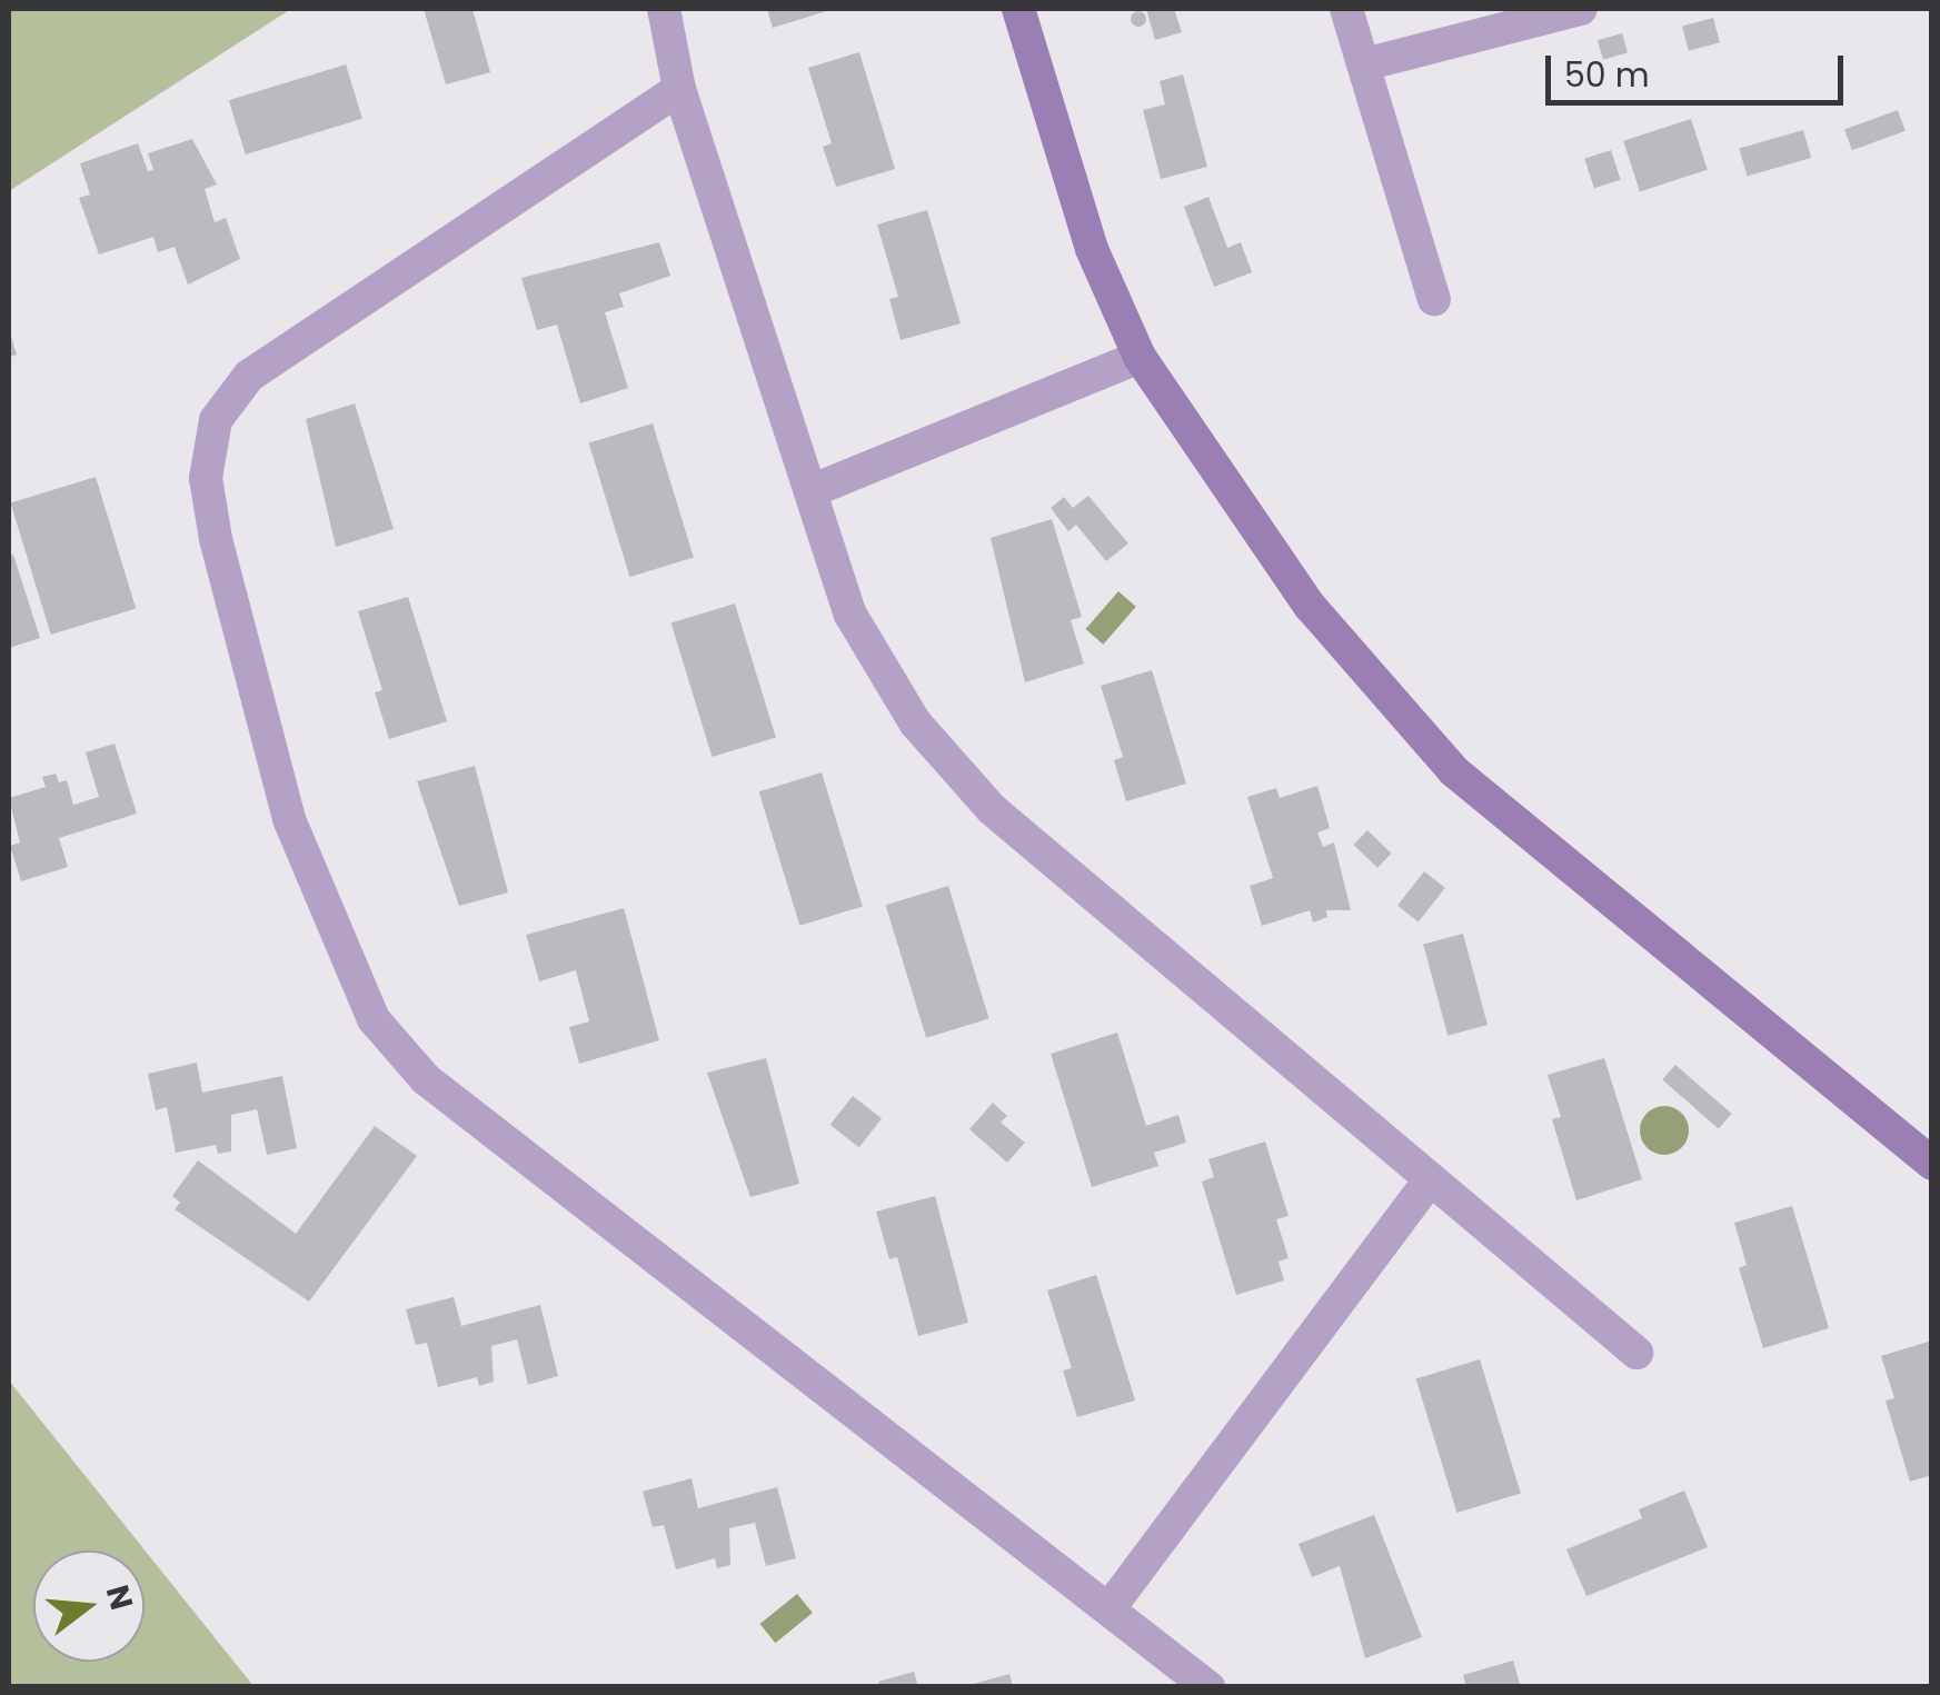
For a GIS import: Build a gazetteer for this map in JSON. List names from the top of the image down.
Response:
{
  "scale_bar": "50 m",
  "north": "right"
}
